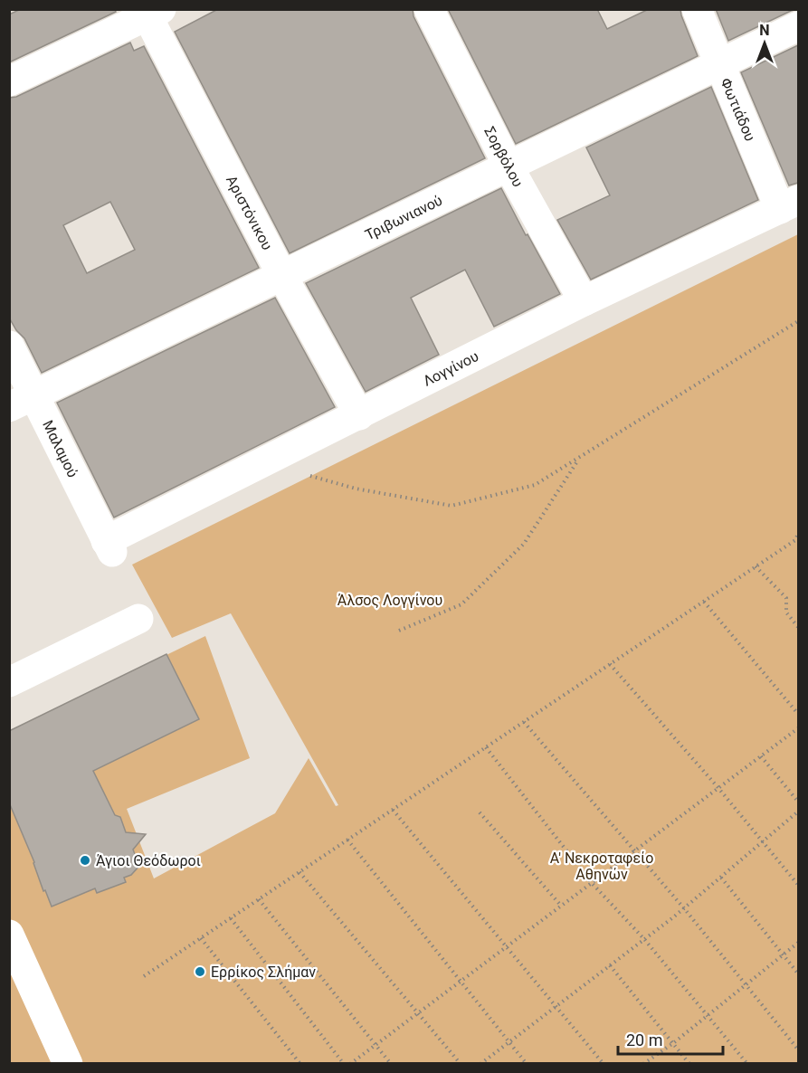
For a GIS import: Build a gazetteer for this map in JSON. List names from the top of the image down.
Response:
{
  "streets": {
    "street": [
      "Φωτιάδου",
      "Σορβόλου",
      "Αριστόνικου",
      "Τριβωνιανού",
      "Λογγίνου",
      "Μαλαμού"
    ]
  },
  "crossings": [
    ["Φωτιάδου", "Τριβωνιανού"],
    ["Φωτιάδου", "Λογγίνου"],
    ["Σορβόλου", "Τριβωνιανού"],
    ["Σορβόλου", "Λογγίνου"],
    ["Αριστόνικου", "Τριβωνιανού"],
    ["Αριστόνικου", "Λογγίνου"],
    ["Τριβωνιανού", "Μαλαμού"],
    ["Λογγίνου", "Μαλαμού"]
  ],
  "parks": ["Άλσος Λογγίνου", "Α' Νεκροταφείο Αθηνών"],
  "places": ["Άγιοι Θεόδωροι", "Ερρίκος Σλήμαν"],
  "scale_bar": "20 m",
  "north": "top"
}
